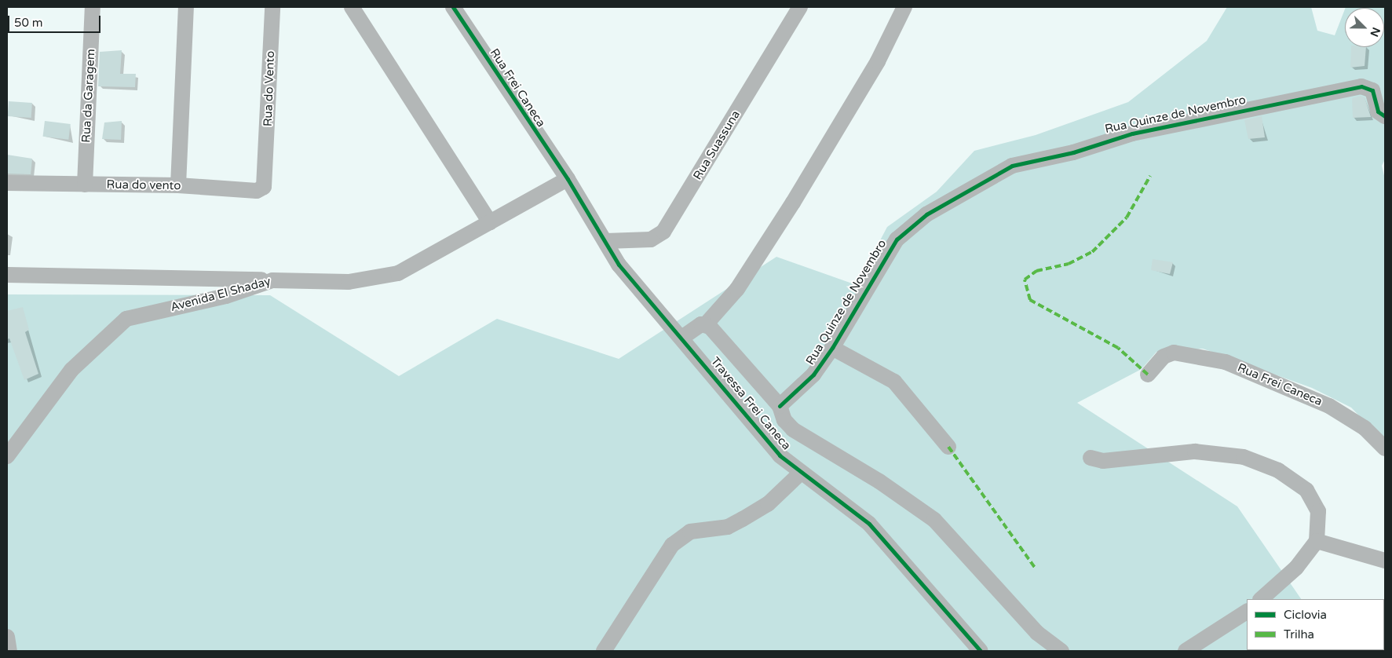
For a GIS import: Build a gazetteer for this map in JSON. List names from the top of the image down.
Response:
{
  "streets": {
    "street": [
      "Rua Frei Caneca",
      "Rua do Vento",
      "Rua da Garagem",
      "Rua Quinze de Novembro",
      "Rua Suassuna",
      "Rua do vento",
      "Avenida El Shaday",
      "Travessa Frei Caneca"
    ]
  },
  "crossings": [
    ["Rua Frei Caneca", "Avenida El Shaday"],
    ["Rua Frei Caneca", "Travessa Frei Caneca"],
    ["Rua do Vento", "Rua do vento"],
    ["Rua da Garagem", "Rua do vento"],
    ["Rua Suassuna", "Travessa Frei Caneca"],
    ["Avenida El Shaday", "Travessa Frei Caneca"]
  ],
  "legend": ["Ciclovia", "Trilha"],
  "scale_bar": "50 m",
  "north": "bottom right"
}
